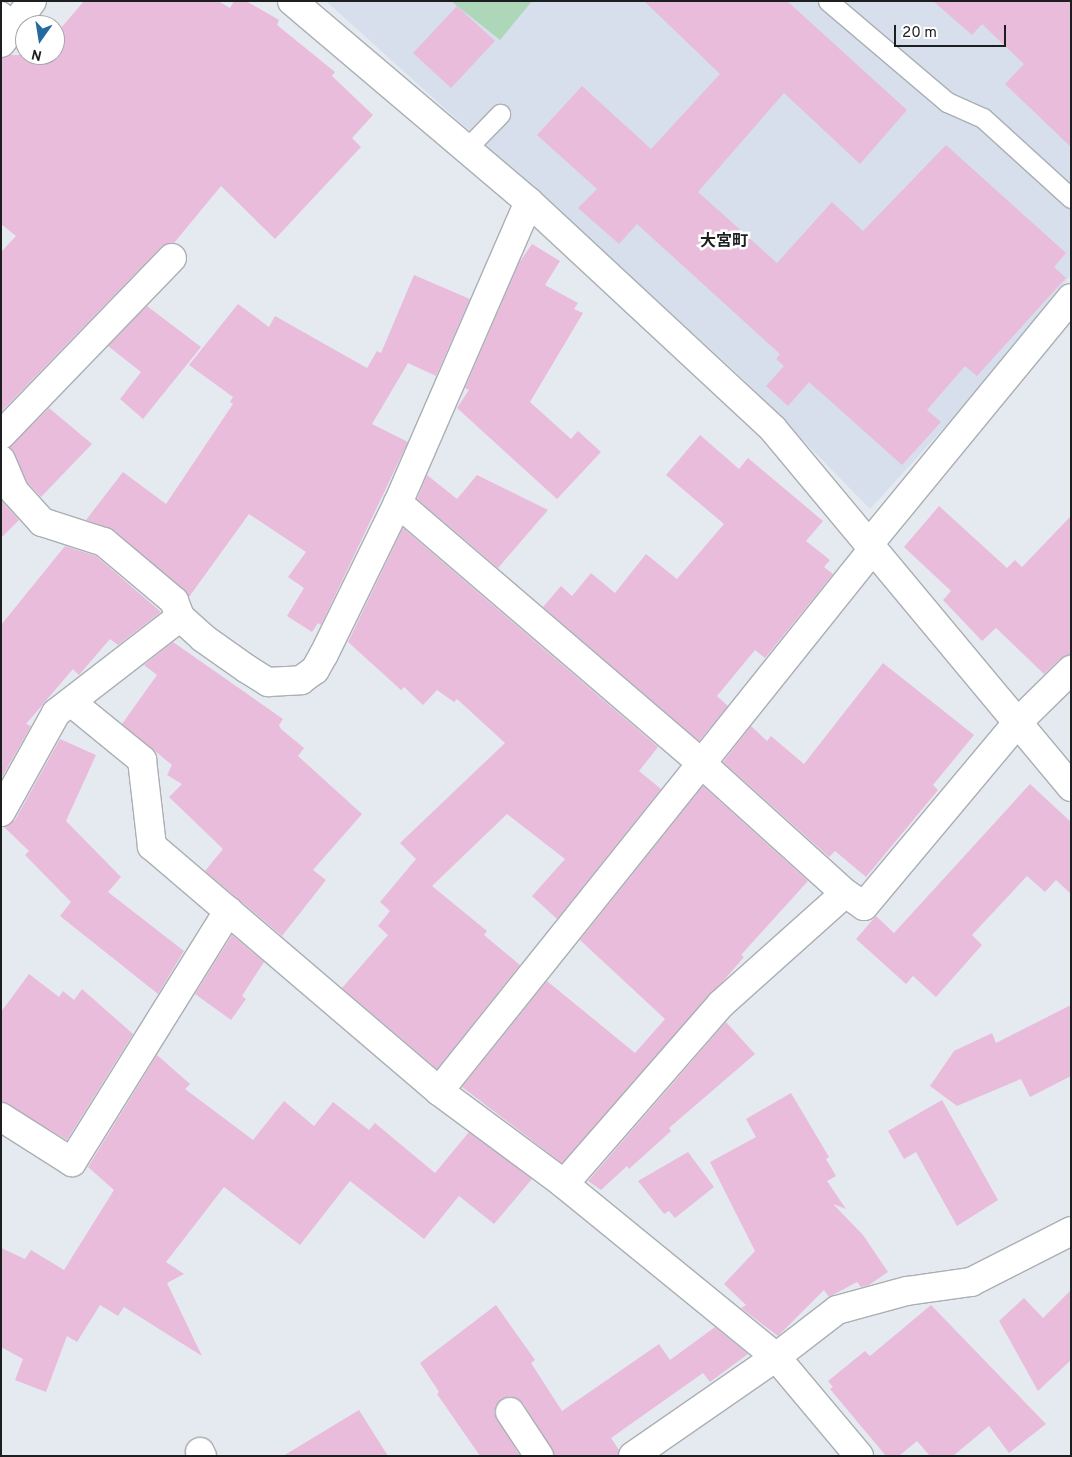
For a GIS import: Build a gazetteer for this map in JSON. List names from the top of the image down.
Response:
{
  "districts": ["大宮町"],
  "scale_bar": "20 m",
  "north": "bottom"
}
